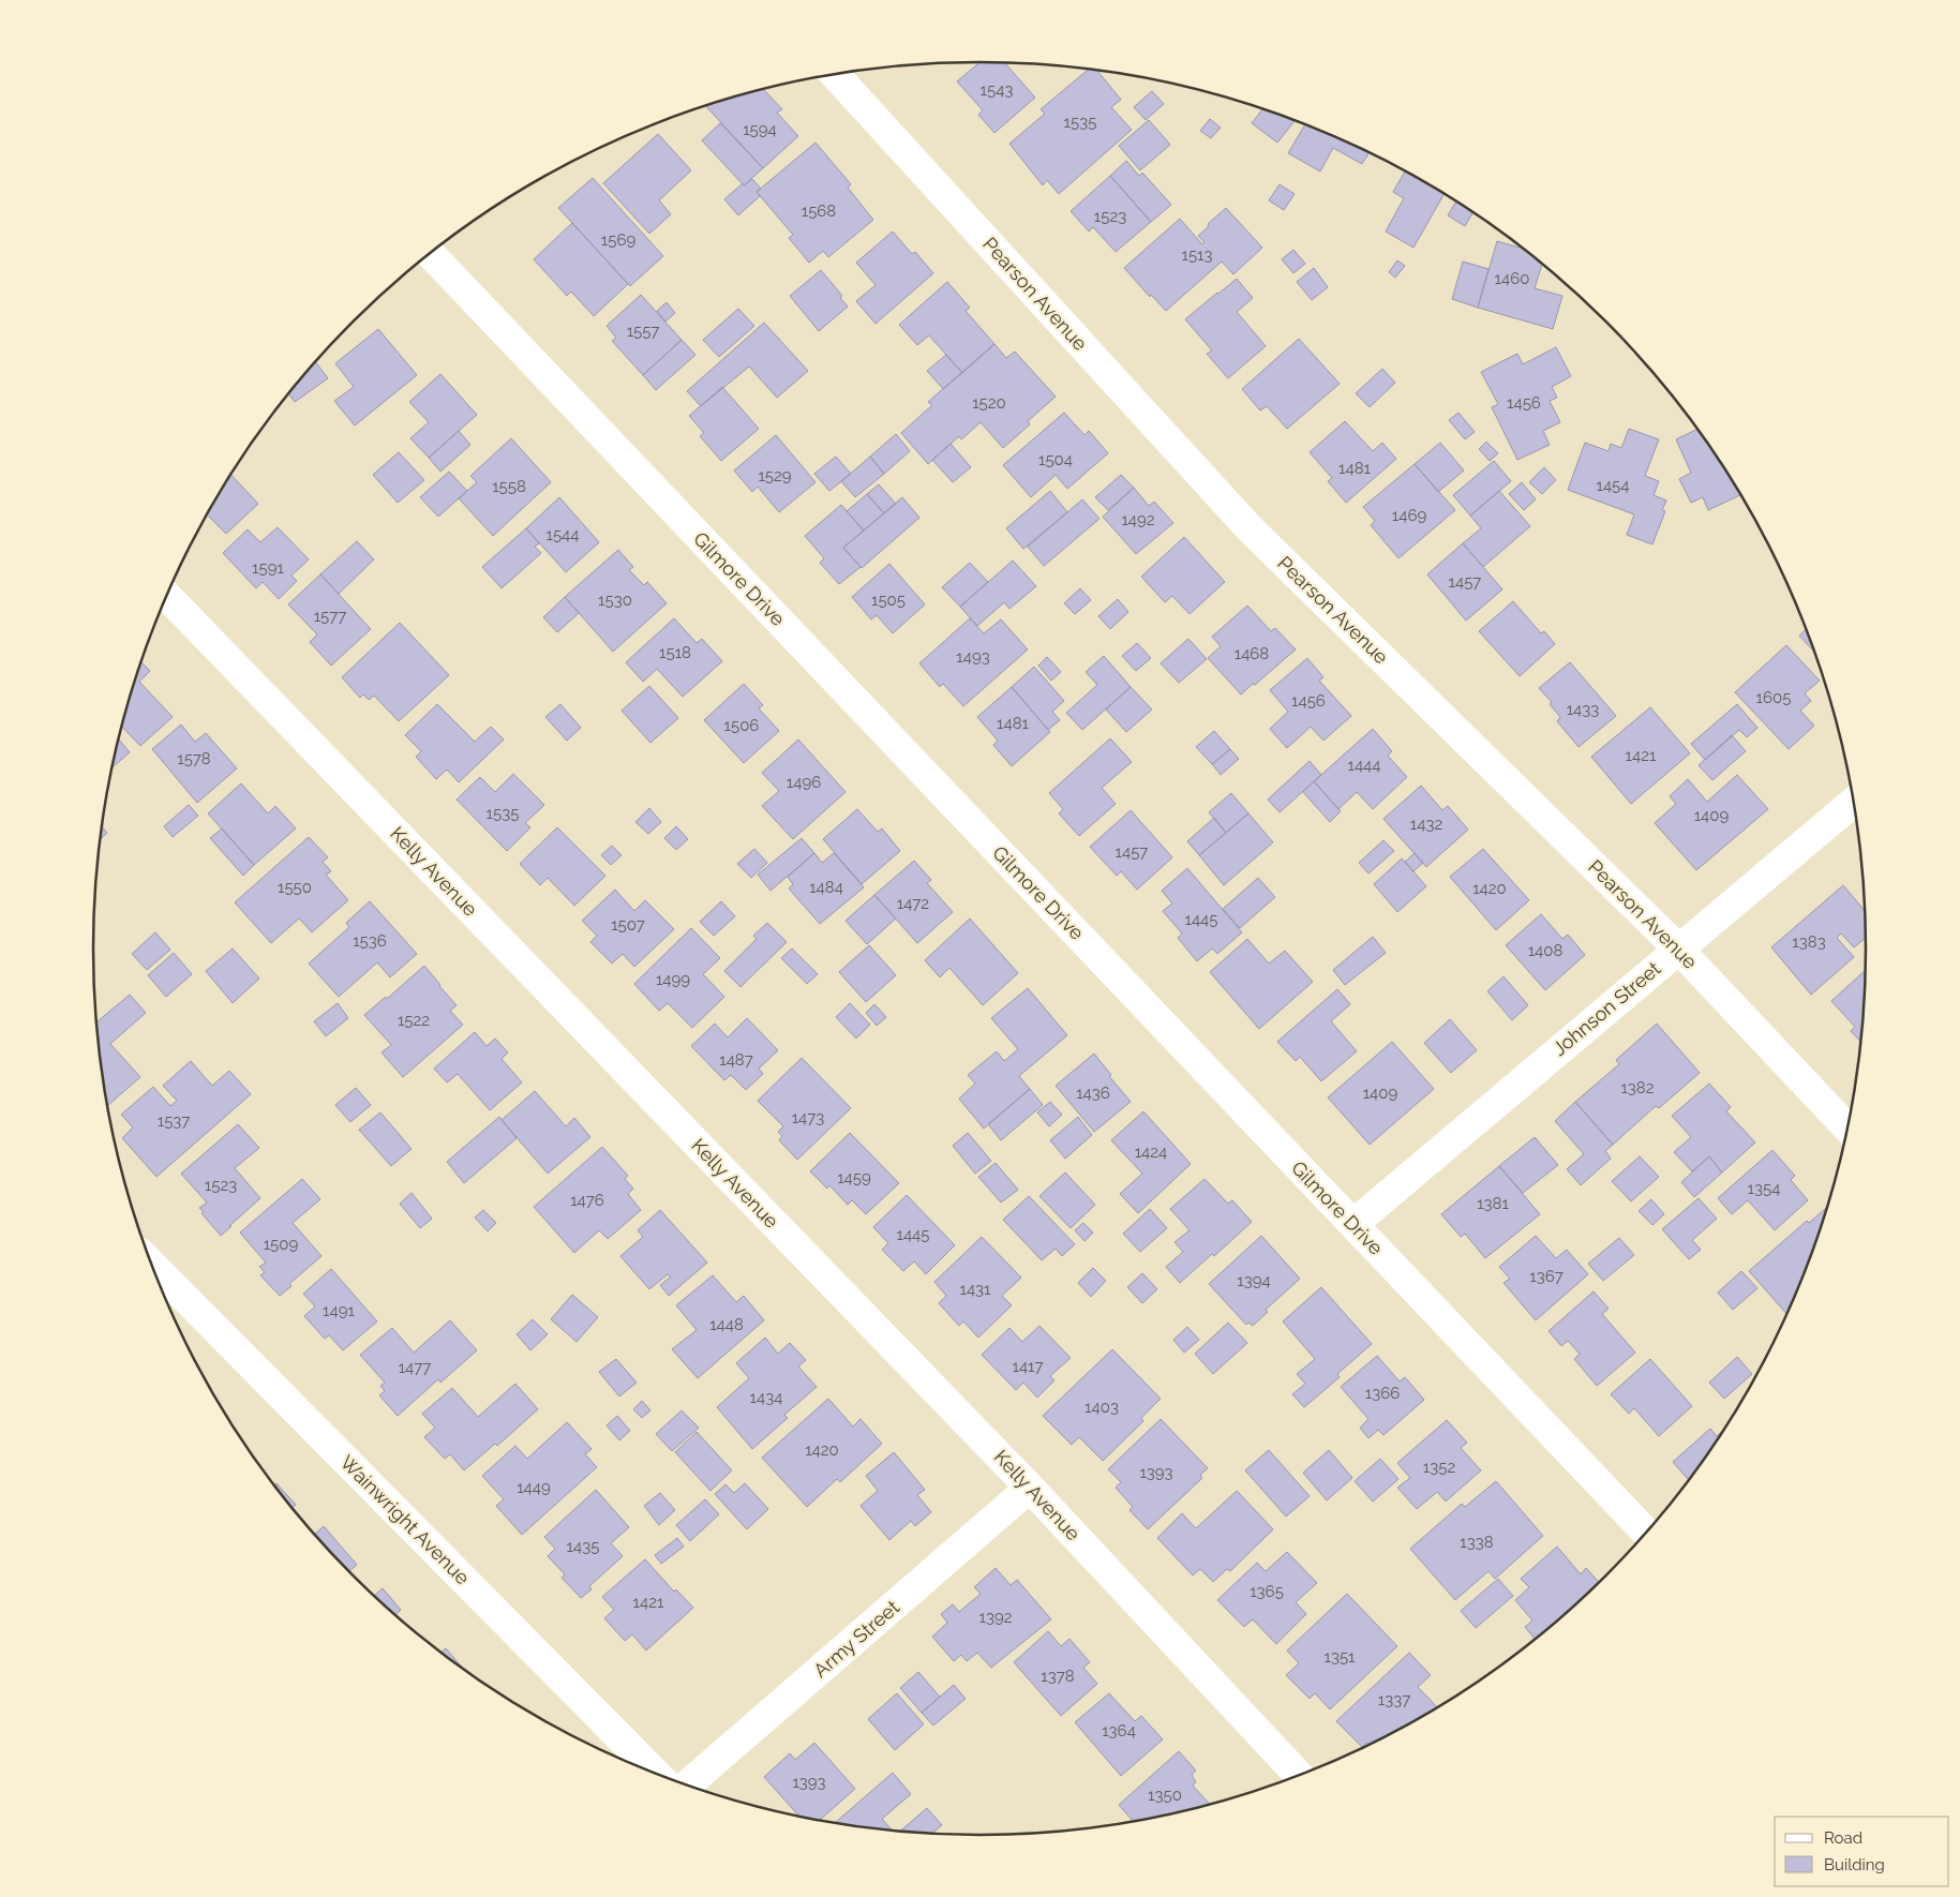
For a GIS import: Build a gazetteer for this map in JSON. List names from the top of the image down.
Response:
{
  "streets": {
    "street": [
      "Pearson Avenue",
      "Gilmore Drive",
      "Kelly Avenue",
      "Johnson Street",
      "Wainwright Avenue",
      "Army Street"
    ]
  },
  "crossings": [
    ["Pearson Avenue", "Johnson Street"],
    ["Gilmore Drive", "Johnson Street"],
    ["Kelly Avenue", "Army Street"]
  ],
  "house_numbers": [
    "1543",
    "1535",
    "1594",
    "1568",
    "1523",
    "1569",
    "1513",
    "1460",
    "1557",
    "1520",
    "1456",
    "1504",
    "1481",
    "1529",
    "1454",
    "1558",
    "1469",
    "1492",
    "1544",
    "1591",
    "1457",
    "1530",
    "1505",
    "1577",
    "1518",
    "1468",
    "1493",
    "1605",
    "1456",
    "1433",
    "1481",
    "1506",
    "1421",
    "1578",
    "1444",
    "1496",
    "1535",
    "1409",
    "1432",
    "1457",
    "1550",
    "1484",
    "1420",
    "1472",
    "1445",
    "1507",
    "1536",
    "1383",
    "1408",
    "1499",
    "1522",
    "1487",
    "1382",
    "1436",
    "1409",
    "1473",
    "1537",
    "1424",
    "1459",
    "1523",
    "1354",
    "1476",
    "1381",
    "1445",
    "1509",
    "1367",
    "1394",
    "1431",
    "1491",
    "1448",
    "1417",
    "1477",
    "1366",
    "1434",
    "1403",
    "1420",
    "1352",
    "1393",
    "1449",
    "1338",
    "1435",
    "1365",
    "1421",
    "1392",
    "1351",
    "1378",
    "1337",
    "1364",
    "1393",
    "1350"
  ],
  "legend": ["Road", "Building"]
}
